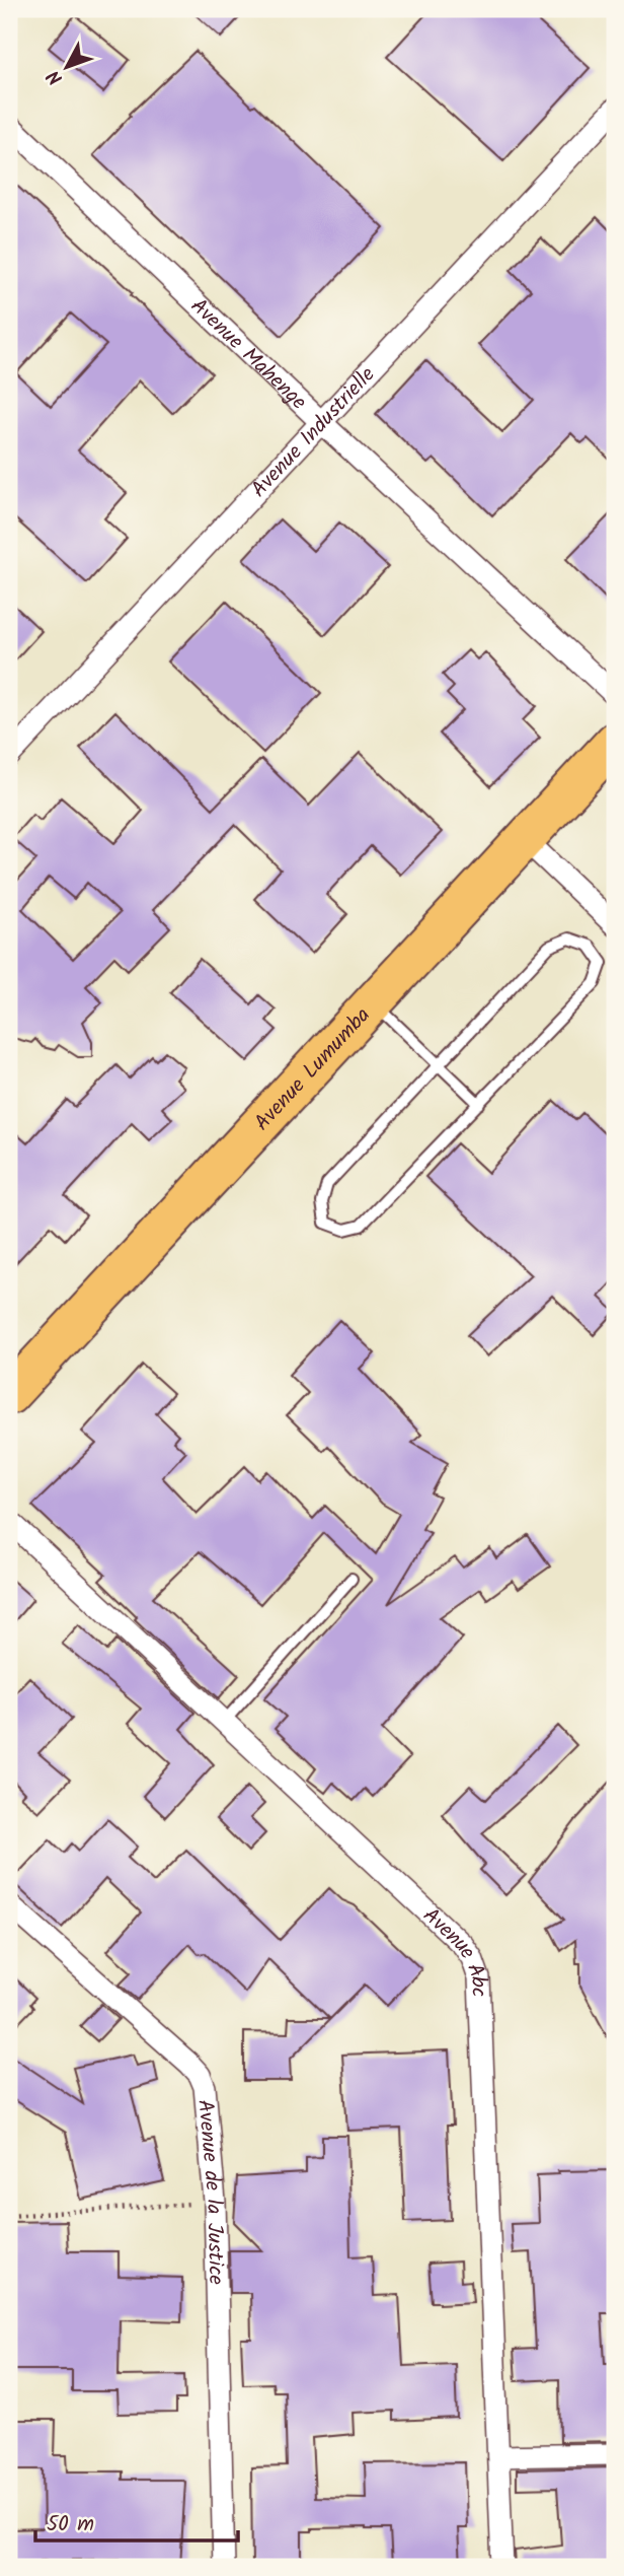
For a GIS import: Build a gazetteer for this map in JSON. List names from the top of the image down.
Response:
{
  "streets": {
    "highway": ["Avenue Lumumba"],
    "street": [
      "Avenue Mahenge",
      "Avenue Industrielle",
      "Avenue Abc",
      "Avenue de la Justice"
    ]
  },
  "crossings": [
    ["Avenue Mahenge", "Avenue Industrielle"]
  ],
  "scale_bar": "50 m",
  "north": "bottom left"
}
